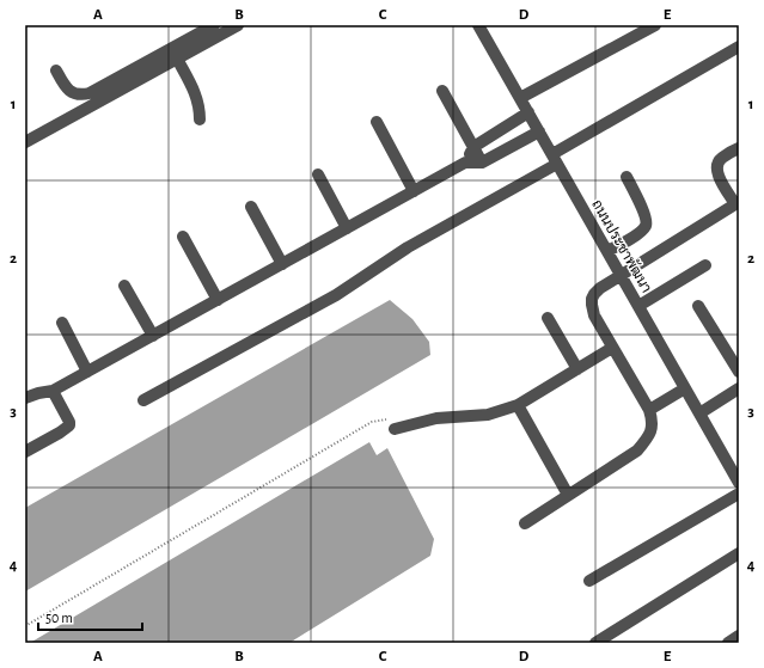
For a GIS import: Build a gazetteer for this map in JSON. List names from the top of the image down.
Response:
{
  "streets": {
    "street": ["ถนนประชาพัฒนา"]
  },
  "scale_bar": "50 m",
  "grid": {
    "columns": [
      "A",
      "B",
      "C",
      "D",
      "E"
    ],
    "rows": [
      "1",
      "2",
      "3",
      "4"
    ]
  }
}
